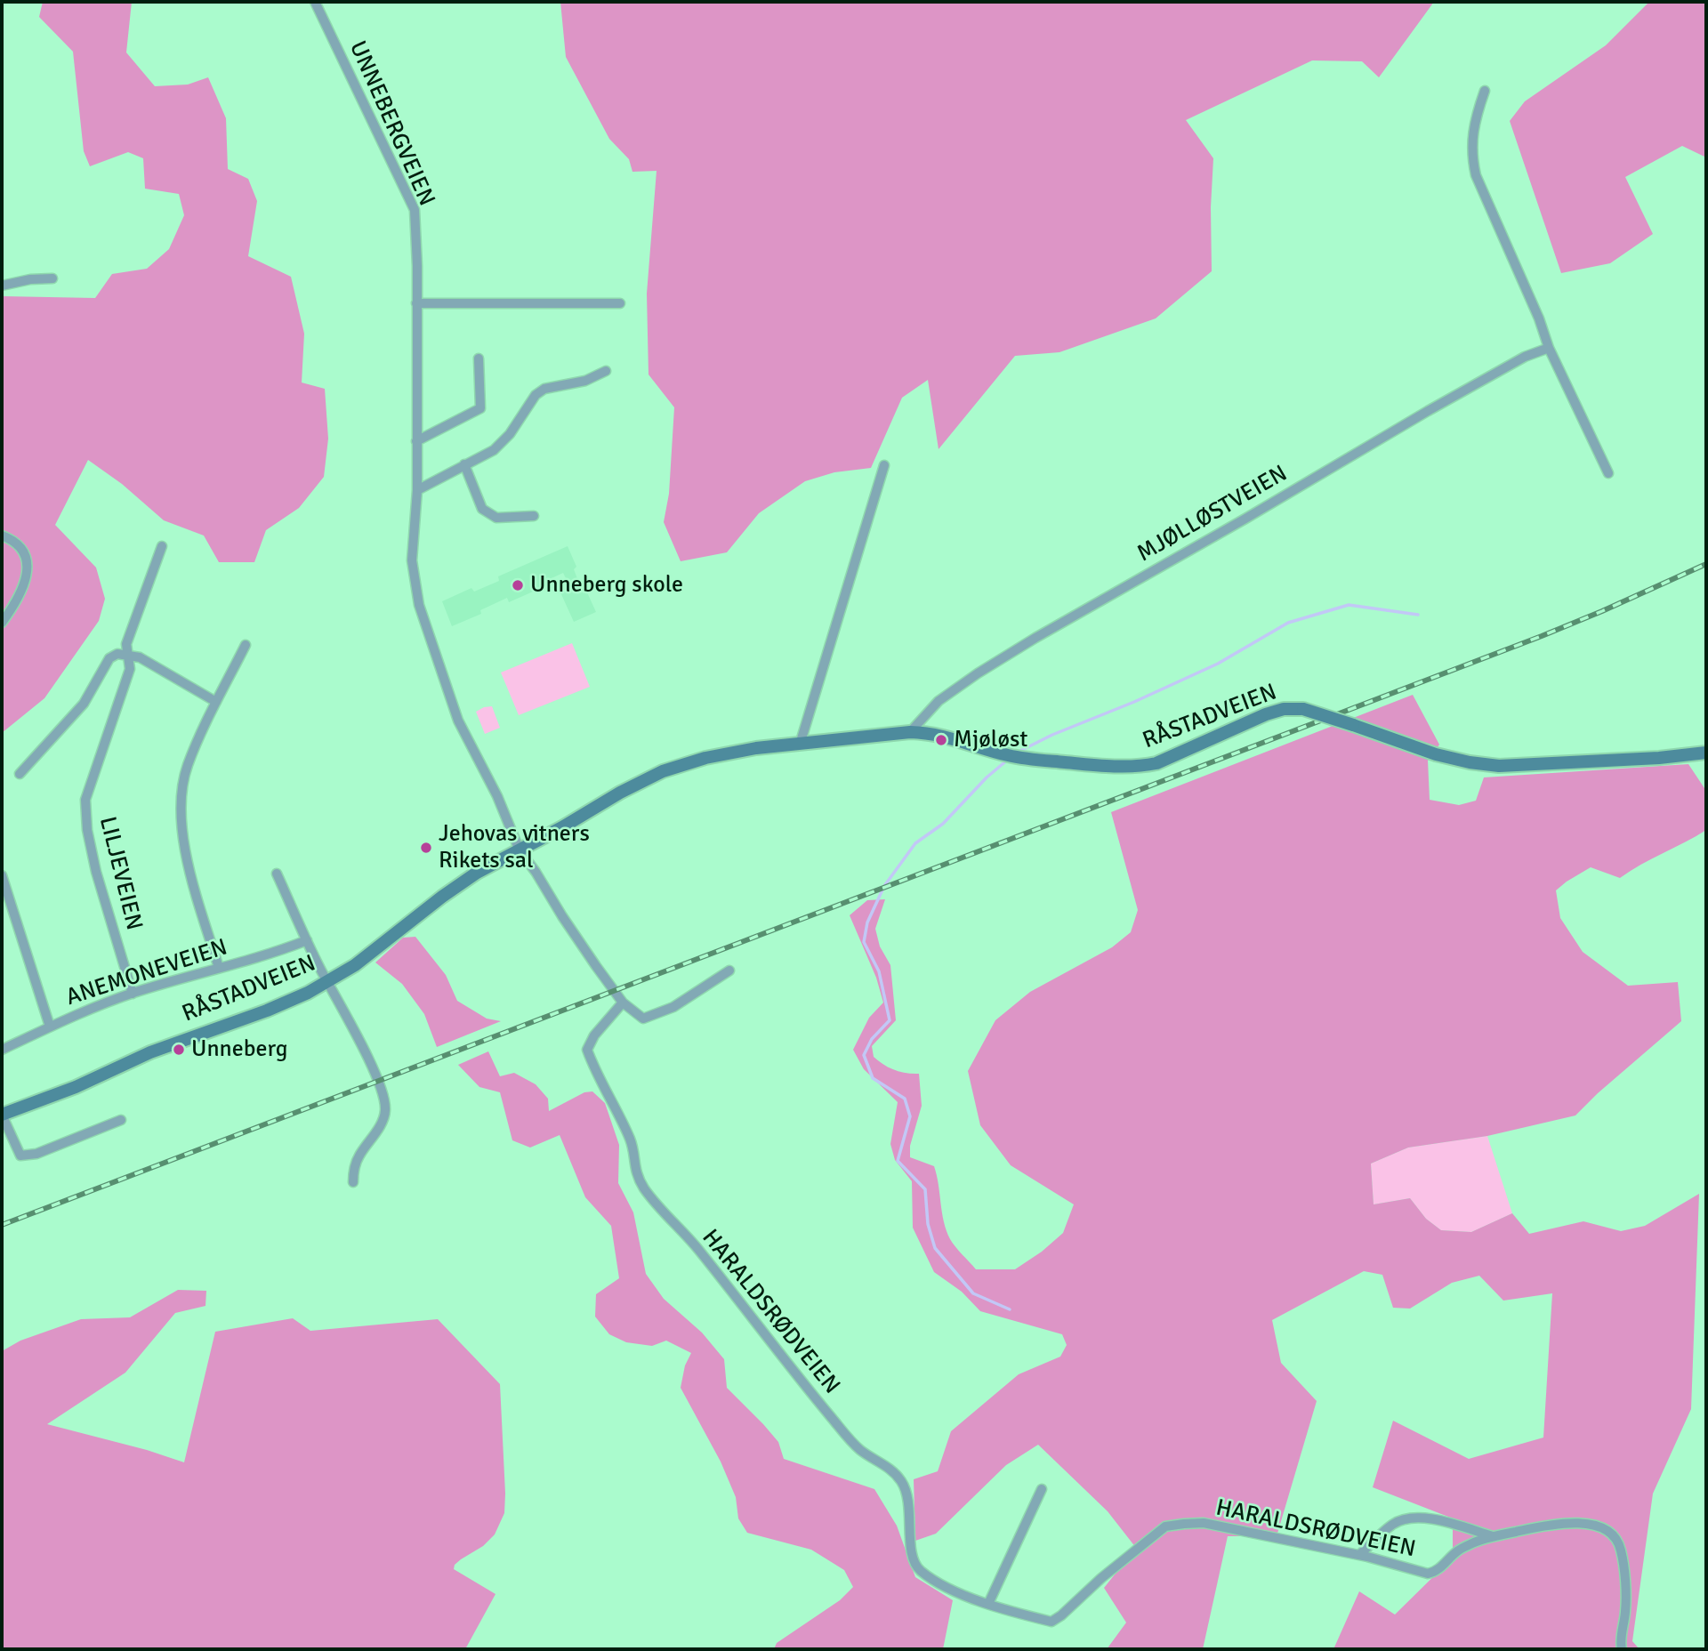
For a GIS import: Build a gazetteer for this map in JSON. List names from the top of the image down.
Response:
{
  "streets": {
    "main road": ["RÅSTADVEIEN"],
    "street": [
      "UNNEBERGVEIEN",
      "MJØLLØSTVEIEN",
      "LILJEVEIEN",
      "ANEMONEVEIEN",
      "HARALDSRØDVEIEN"
    ]
  },
  "crossings": [
    ["UNNEBERGVEIEN", "RÅSTADVEIEN"],
    ["MJØLLØSTVEIEN", "RÅSTADVEIEN"],
    ["LILJEVEIEN", "ANEMONEVEIEN"]
  ],
  "places": [
    "Unneberg skole",
    "Mjøløst",
    "Jehovas vitners Rikets sal",
    "Unneberg"
  ]
}
